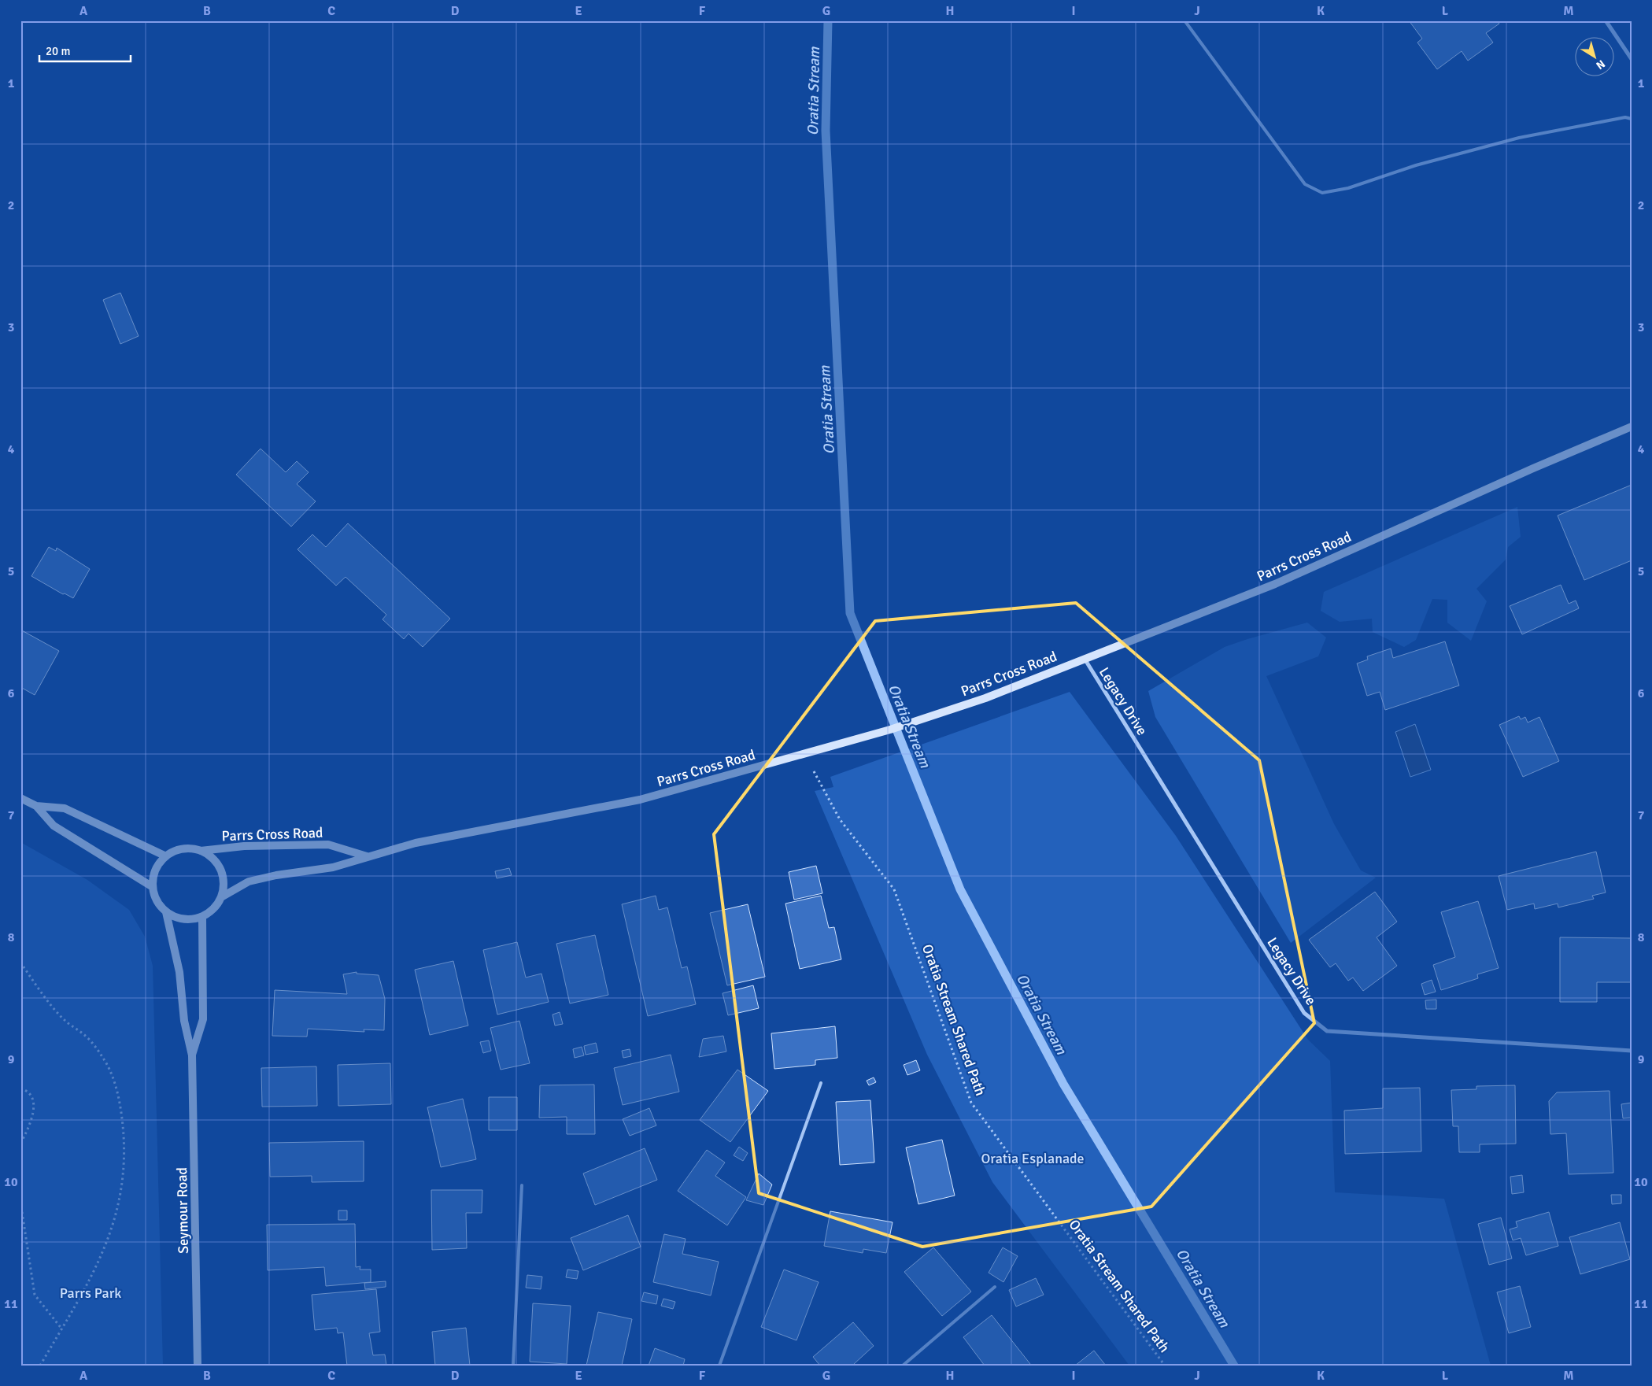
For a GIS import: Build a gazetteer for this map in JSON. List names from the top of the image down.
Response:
{
  "streets": {
    "main road": ["Parrs Cross Road", "Seymour Road"],
    "street": ["Legacy Drive"],
    "path": ["Oratia Stream Shared Path"]
  },
  "crossings": [
    ["Parrs Cross Road", "Legacy Drive"],
    ["Parrs Cross Road", "Seymour Road"]
  ],
  "water": ["Oratia Stream"],
  "parks": ["Oratia Esplanade", "Parrs Park"],
  "scale_bar": "20 m",
  "north": "bottom right",
  "grid": {
    "columns": [
      "A",
      "B",
      "C",
      "D",
      "E",
      "F",
      "G",
      "H",
      "I",
      "J",
      "K",
      "L",
      "M"
    ],
    "rows": [
      "1",
      "2",
      "3",
      "4",
      "5",
      "6",
      "7",
      "8",
      "9",
      "10",
      "11"
    ]
  }
}
